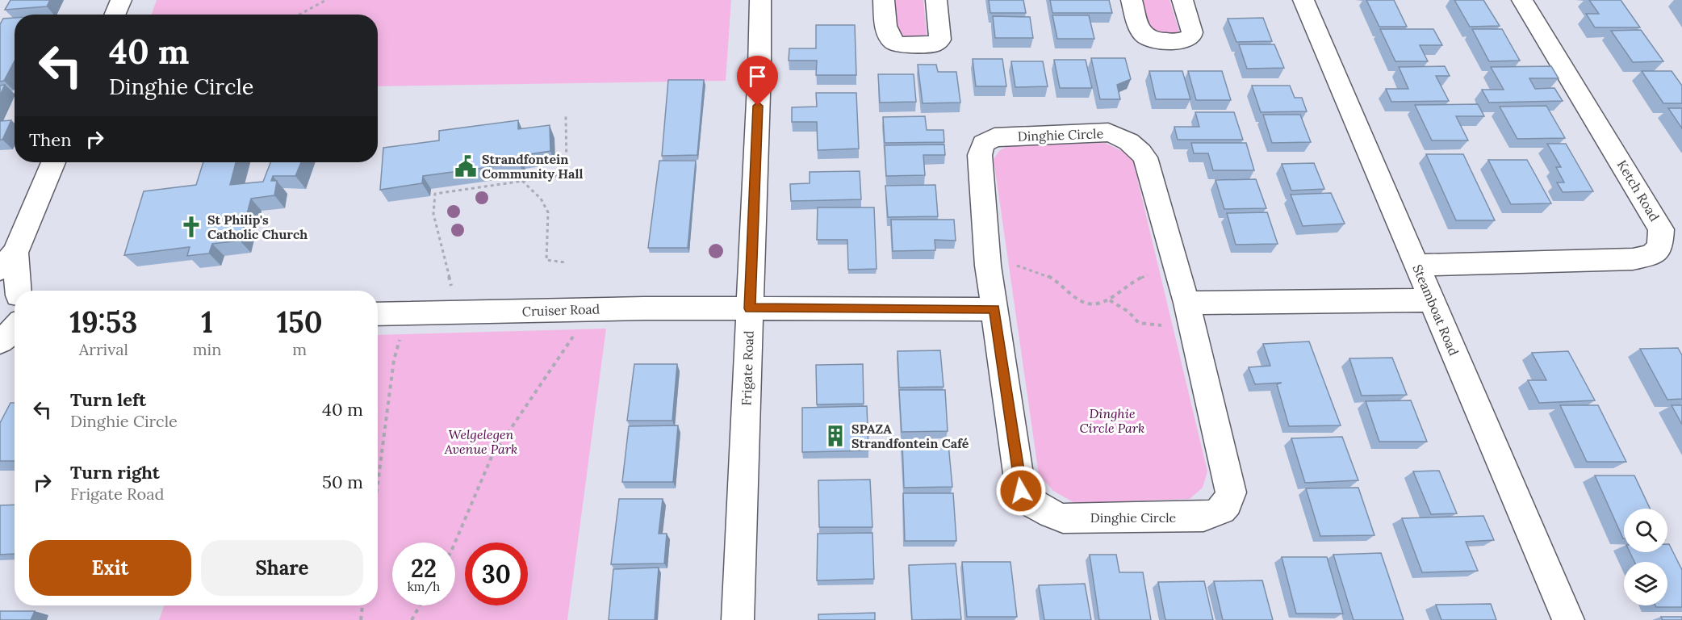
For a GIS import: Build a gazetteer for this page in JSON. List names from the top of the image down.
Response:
{
  "streets": {
    "street": [
      "Dinghie Circle",
      "Ketch Road",
      "Cruiser Road",
      "Steamboat Road",
      "Frigate Road"
    ]
  },
  "crossings": [
    ["Ketch Road", "Steamboat Road"],
    ["Cruiser Road", "Frigate Road"]
  ],
  "parks": ["Dinghie Circle Park", "Welgelegen Avenue Park"],
  "places": {
    "public building": ["Strandfontein Community Hall"],
    "church": ["St Philip's Catholic Church"],
    "building": ["SPAZA Strandfontein Café"]
  },
  "page": {
    "turn": ["40 m", "Dinghie Circle"],
    "then": "Then",
    "eta": [
      "19:53",
      "Arrival",
      "1",
      "min",
      "150",
      "m"
    ],
    "list": [
      {
        "name": "Turn left",
        "note": "Dinghie Circle",
        "value": "40 m"
      },
      {
        "name": "Turn right",
        "note": "Frigate Road",
        "value": "50 m"
      }
    ],
    "buttons": ["Exit", "Share"],
    "speed": "22 km/h",
    "limit": "30"
  }
}
